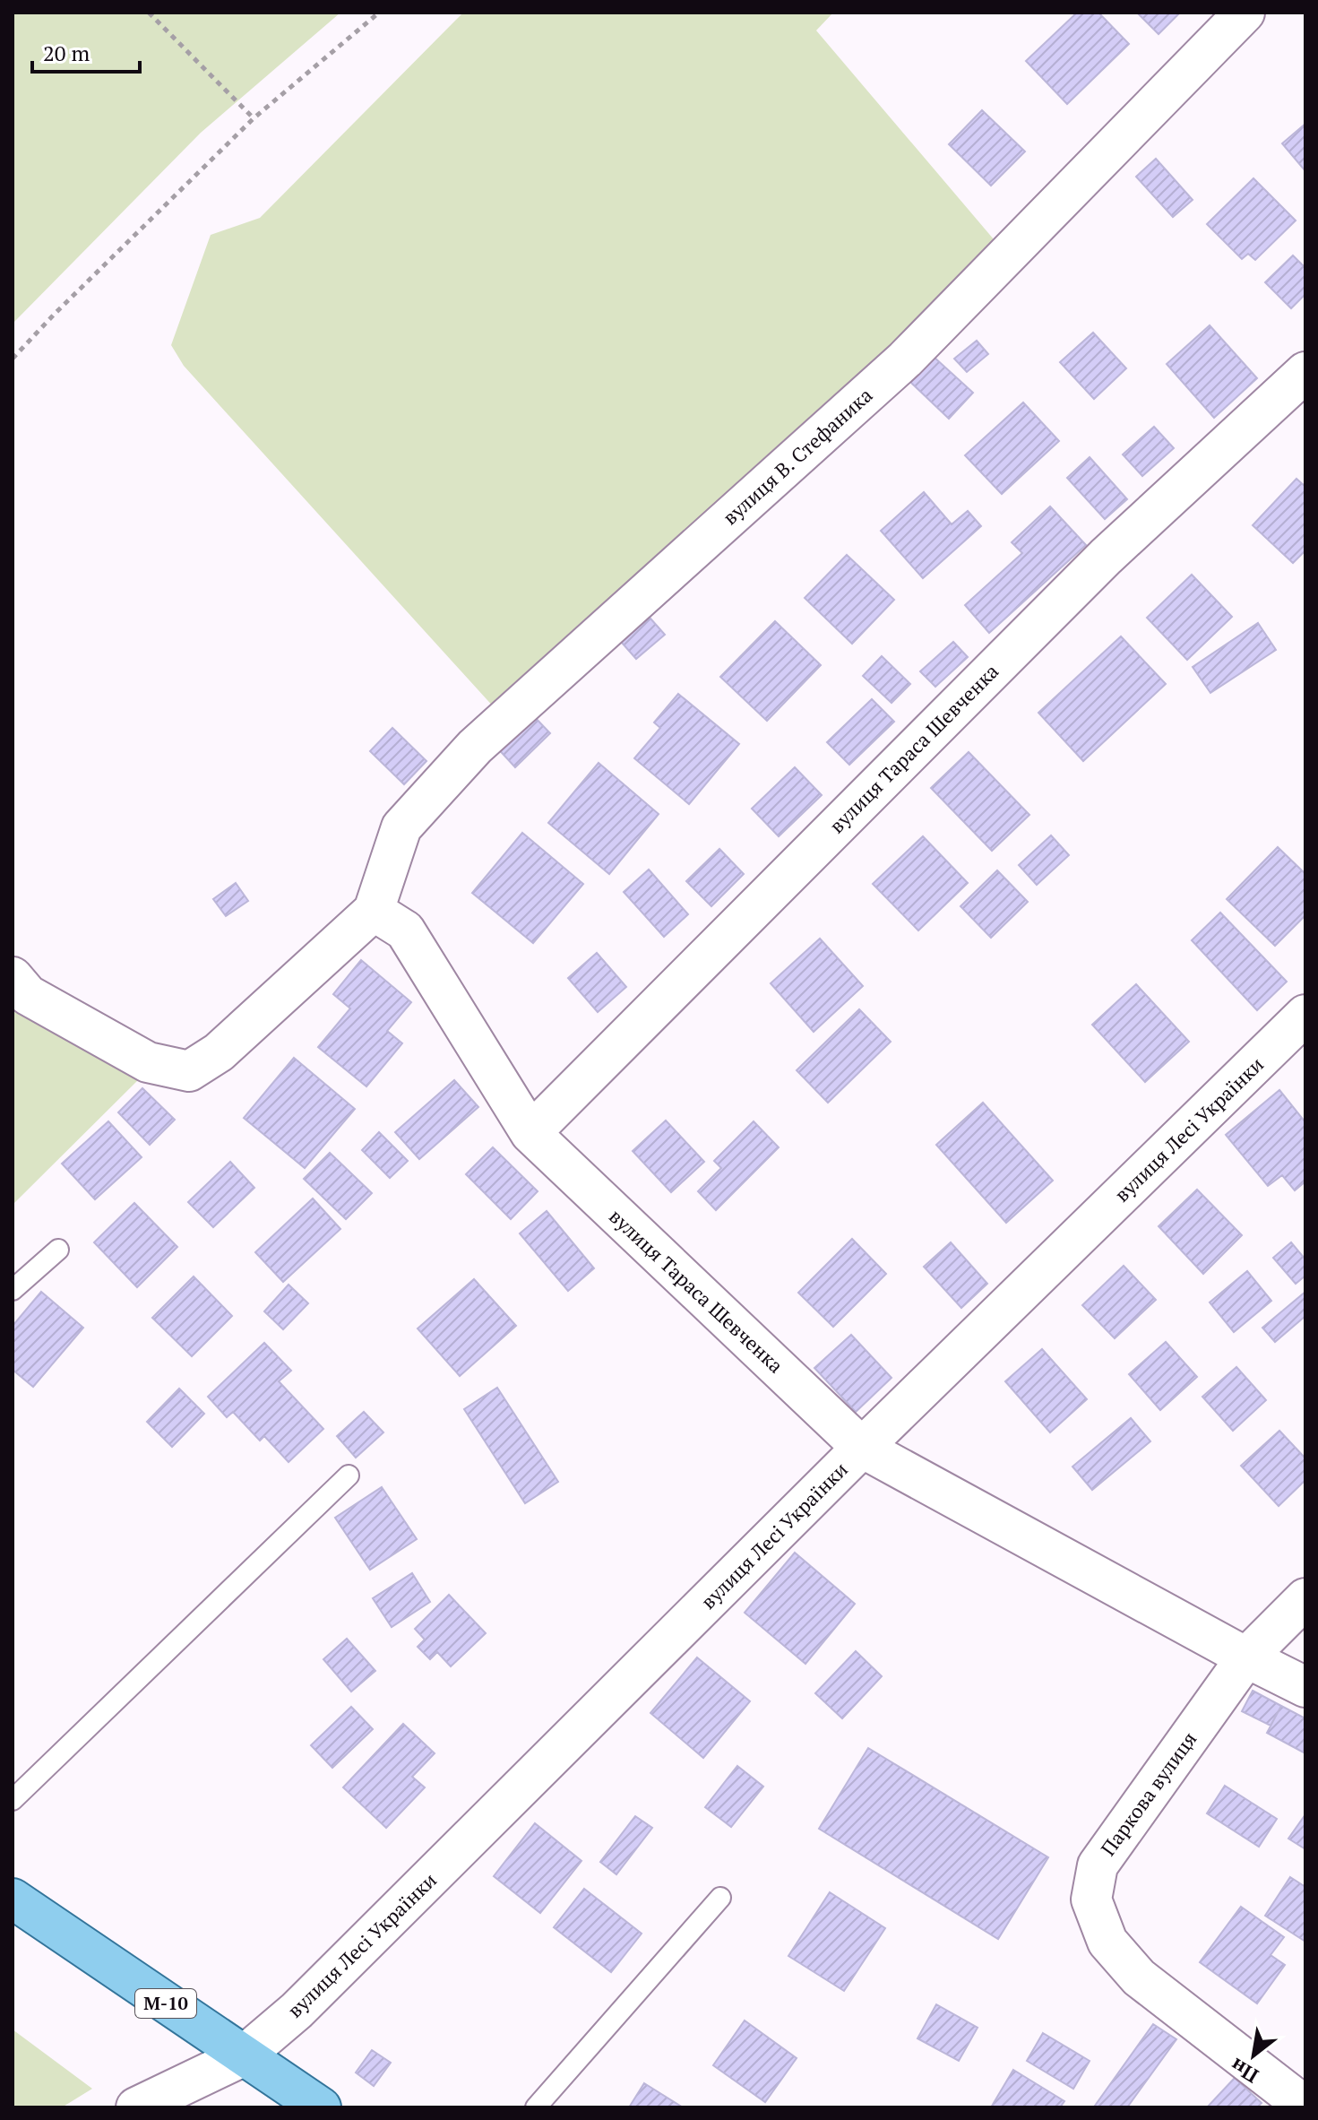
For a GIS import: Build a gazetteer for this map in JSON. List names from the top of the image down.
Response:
{
  "streets": {
    "main road": ["М-10"],
    "street": [
      "вулиця В. Стефаника",
      "вулиця Тараса Шевченка",
      "вулиця Лесі Українки",
      "Паркова вулиця"
    ]
  },
  "crossings": [
    ["вулиця В. Стефаника", "вулиця Тараса Шевченка"],
    ["вулиця Тараса Шевченка", "вулиця Лесі Українки"],
    ["вулиця Тараса Шевченка", "Паркова вулиця"],
    ["вулиця Лесі Українки", "М-10"]
  ],
  "scale_bar": "20 m",
  "north": "bottom left"
}
